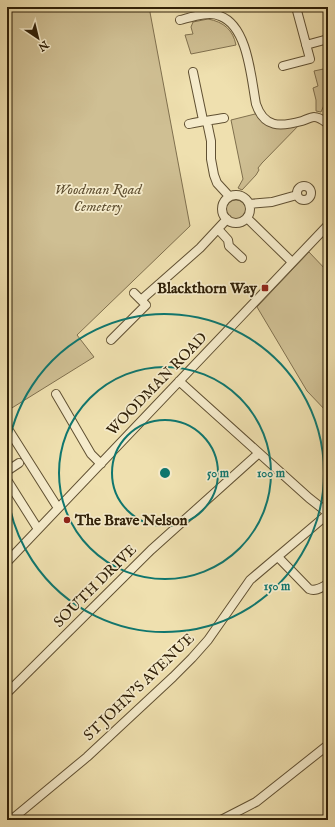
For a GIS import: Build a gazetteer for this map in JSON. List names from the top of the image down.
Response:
{
  "streets": {
    "street": ["WOODMAN ROAD", "SOUTH DRIVE", "ST JOHN'S AVENUE"]
  },
  "parks": ["Woodman Road Cemetery"],
  "places": {
    "transit": ["Blackthorn Way"],
    "other": ["The Brave Nelson"]
  },
  "north": "bottom right",
  "rings": ["50 m", "100 m", "150 m"]
}
